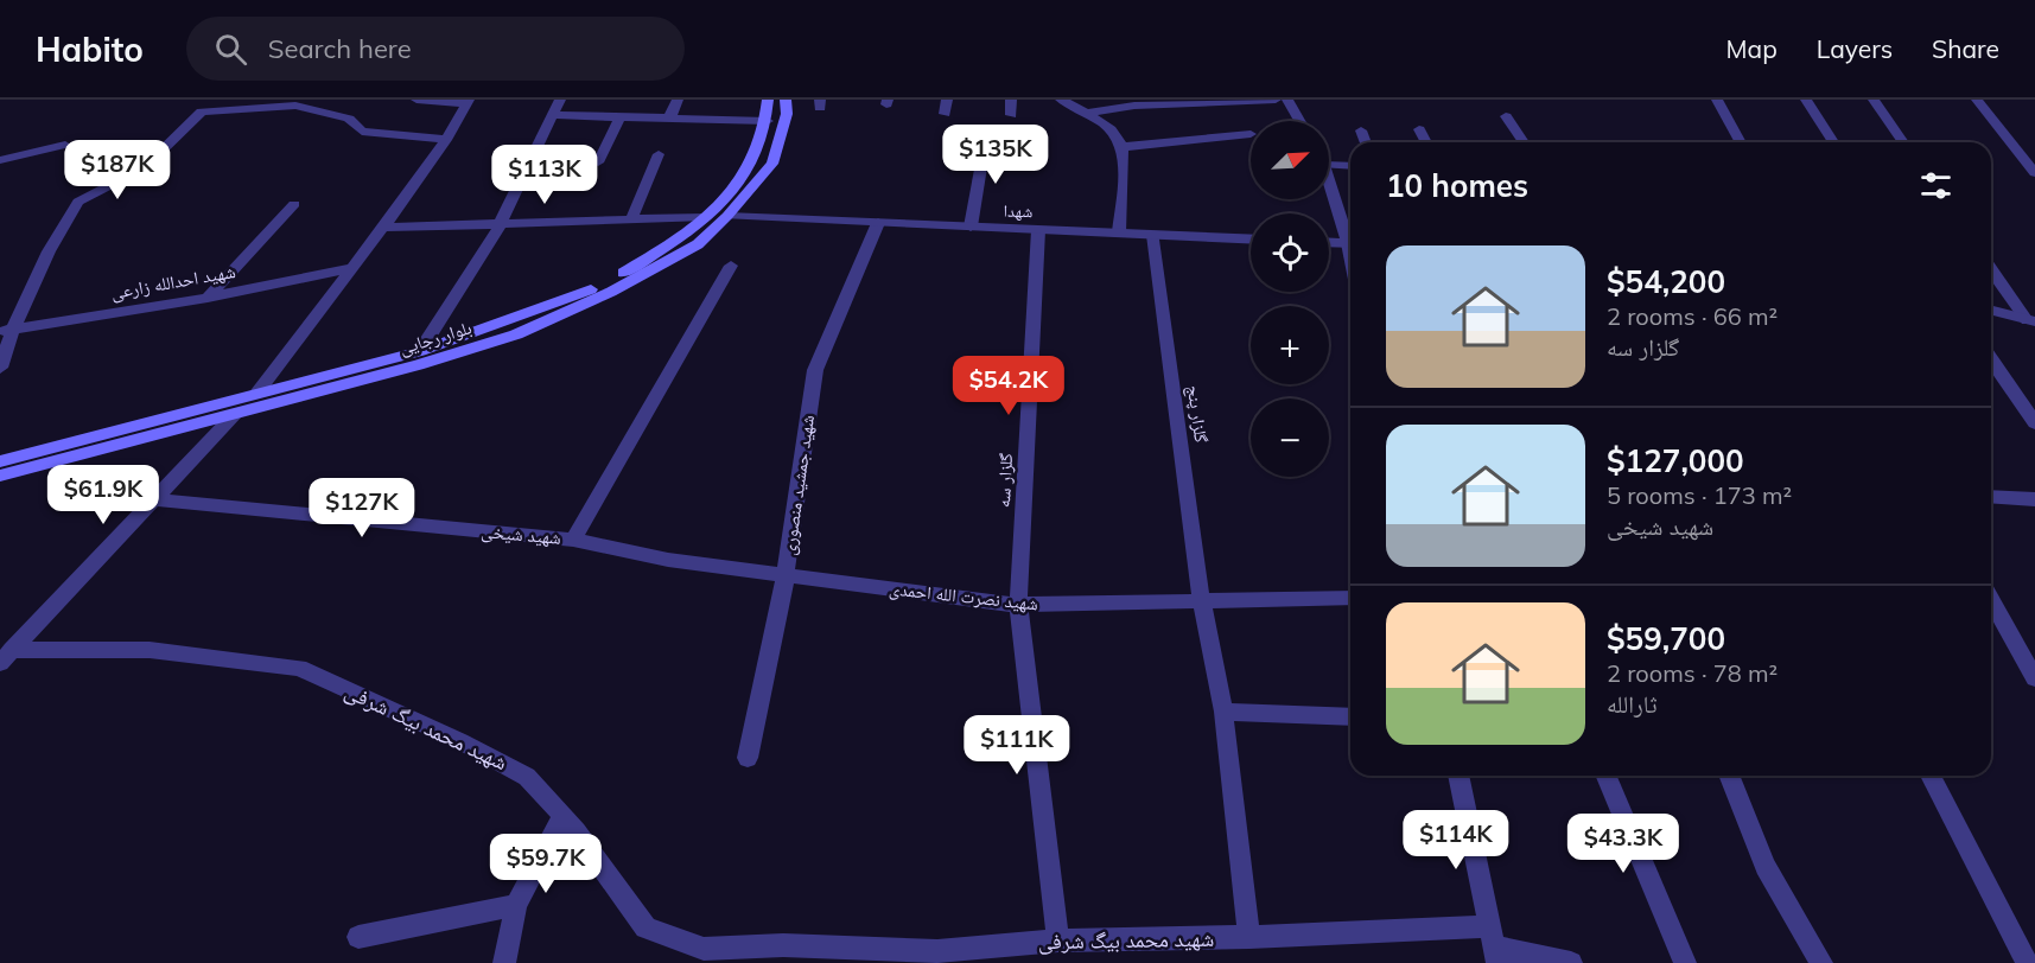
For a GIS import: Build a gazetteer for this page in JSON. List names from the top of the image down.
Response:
{
  "streets": {
    "main road": ["بلوار رجایی"],
    "street": [
      "شهدا",
      "شهید احدالله زارعی",
      "گلزار پنج",
      "گلزار سه",
      "شهید جمشید منصوری",
      "شهید شیخی",
      "شهید نصرت الله احمدی",
      "شهید محمد بیگ شرفی"
    ]
  },
  "crossings": [
    ["شهدا", "بلوار رجایی"],
    ["شهدا", "گلزار پنج"],
    ["شهدا", "گلزار سه"],
    ["شهدا", "شهید جمشید منصوری"],
    ["گلزار پنج", "شهید نصرت الله احمدی"],
    ["گلزار پنج", "شهید محمد بیگ شرفی"],
    ["گلزار سه", "شهید نصرت الله احمدی"],
    ["گلزار سه", "شهید محمد بیگ شرفی"],
    ["شهید جمشید منصوری", "شهید نصرت الله احمدی"],
    ["شهید شیخی", "شهید نصرت الله احمدی"]
  ],
  "north": "top right",
  "page": {
    "header": "Habito",
    "search": "Search here",
    "nav": ["Map", "Layers", "Share"],
    "map_buttons": ["+", "−"],
    "price": [
      "$135K",
      "$187K",
      "$113K",
      "$54.2K",
      "$61.9K",
      "$127K",
      "$111K",
      "$114K",
      "$43.3K",
      "$59.7K"
    ],
    "heading": "10 homes",
    "list": [
      {
        "name": "$54,200",
        "note": "2 rooms · 66 m² · گلزار سه"
      },
      {
        "name": "$127,000",
        "note": "5 rooms · 173 m² · شهید شیخی"
      },
      {
        "name": "$59,700",
        "note": "2 rooms · 78 m² · ثارالله"
      }
    ]
  }
}
